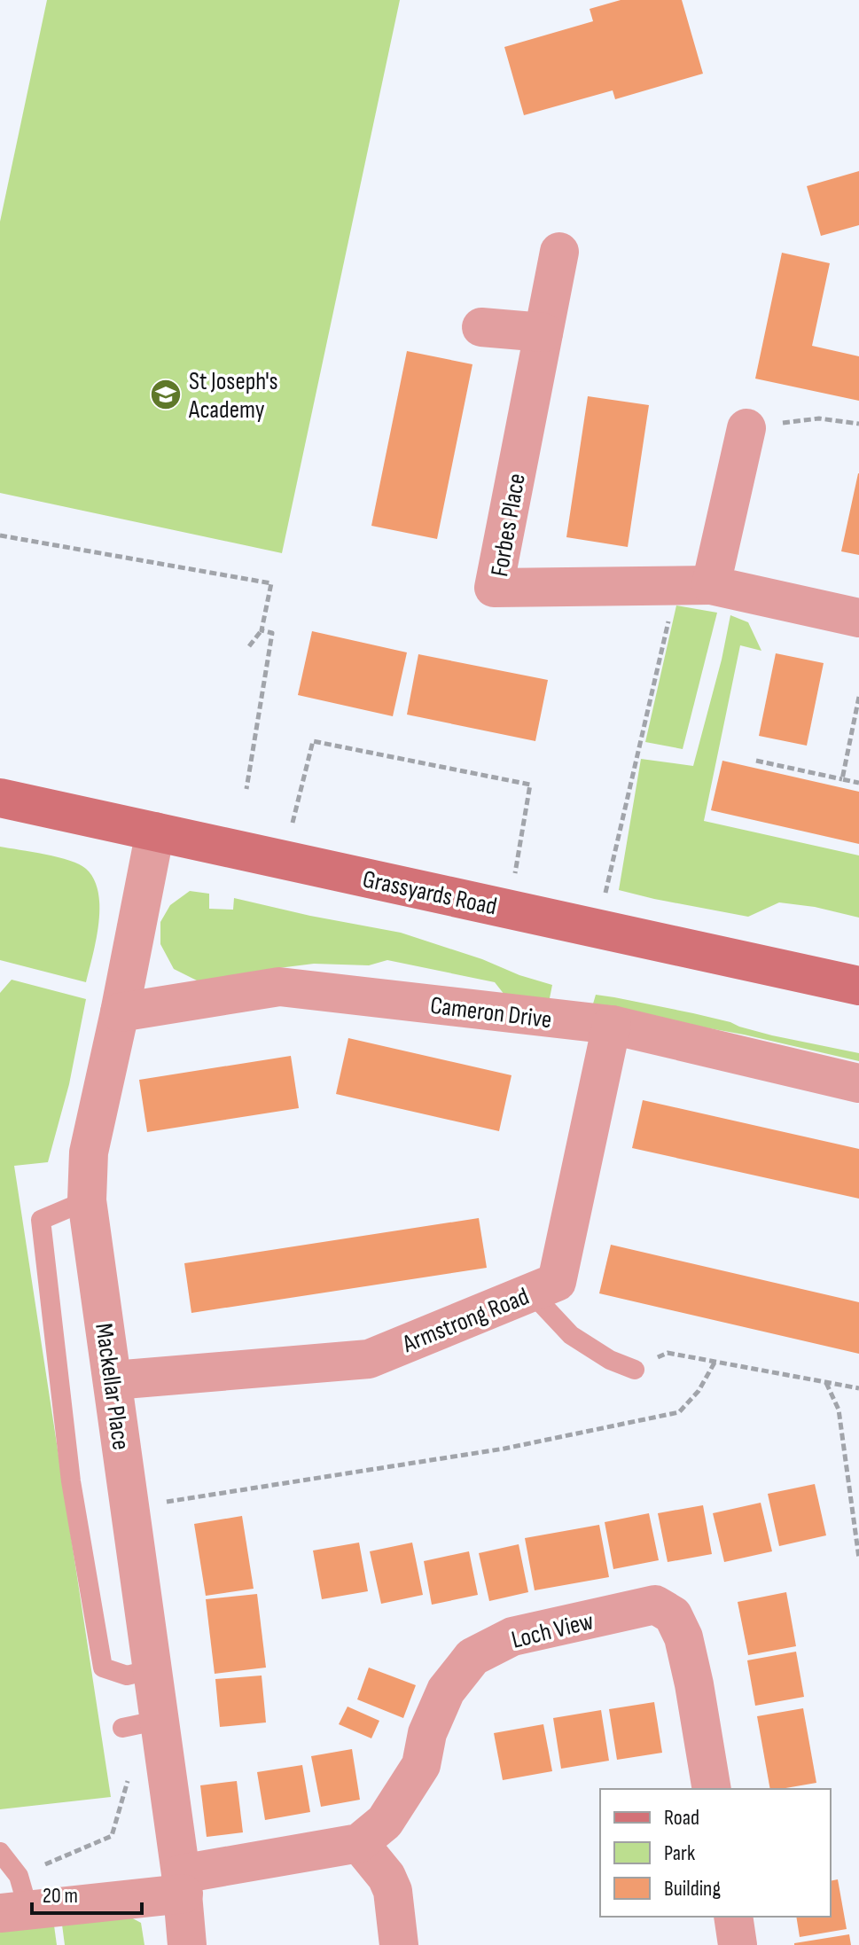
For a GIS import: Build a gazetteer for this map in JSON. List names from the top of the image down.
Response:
{
  "streets": {
    "main road": ["Grassyards Road"],
    "street": [
      "Forbes Place",
      "Cameron Drive",
      "Armstrong Road",
      "Mackellar Place",
      "Loch View"
    ]
  },
  "crossings": [
    ["Grassyards Road", "Mackellar Place"],
    ["Cameron Drive", "Armstrong Road"],
    ["Cameron Drive", "Mackellar Place"],
    ["Armstrong Road", "Mackellar Place"]
  ],
  "places": {
    "school or university": ["St Joseph's Academy"]
  },
  "legend": ["Road", "Park", "Building"],
  "scale_bar": "20 m"
}
